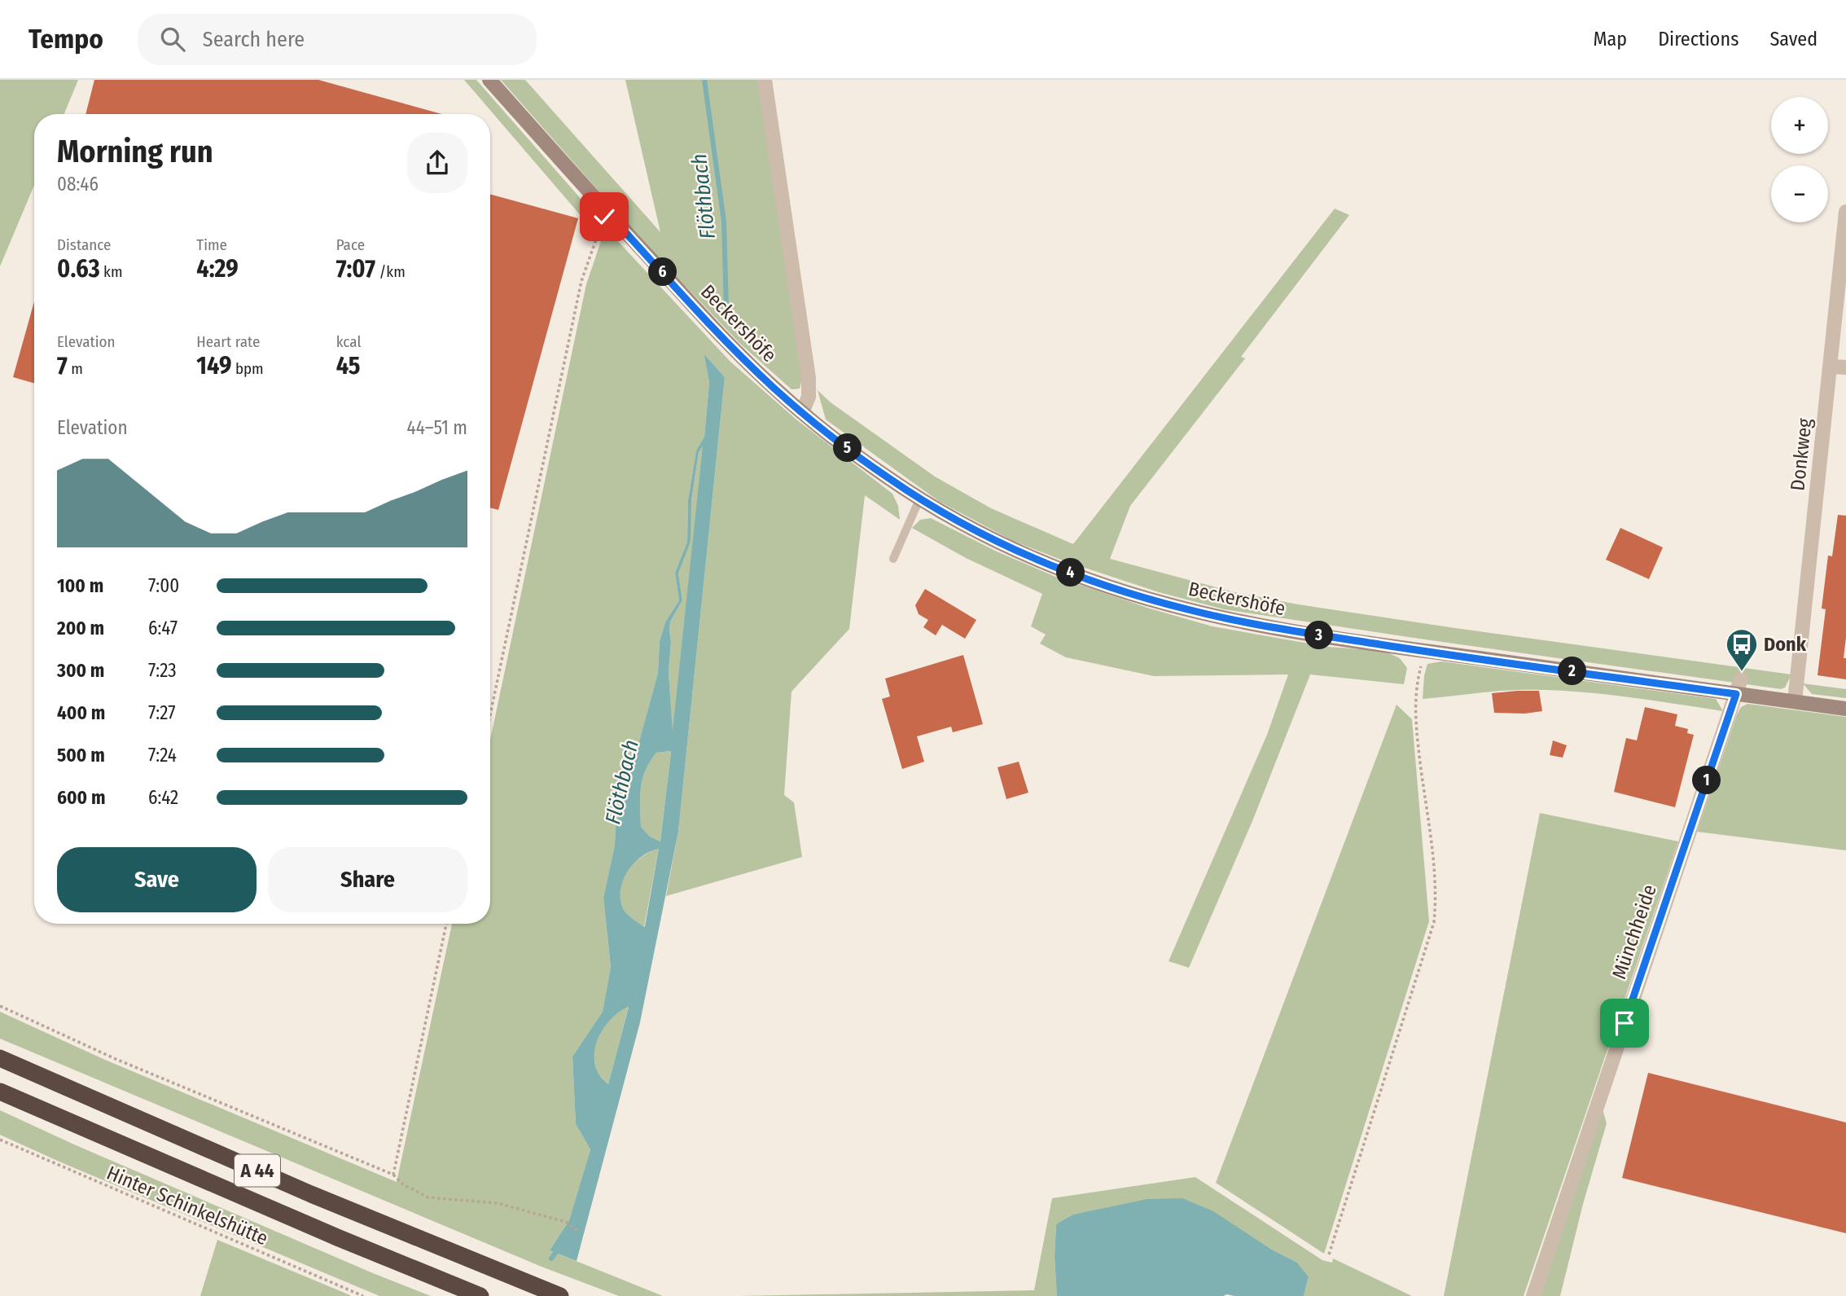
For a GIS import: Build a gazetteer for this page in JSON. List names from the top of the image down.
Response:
{
  "streets": {
    "highway": ["A 44"],
    "street": ["Beckershöfe", "Donkweg", "Münchheide"],
    "path": ["Hinter Schinkelshütte"]
  },
  "crossings": [
    ["Beckershöfe", "Donkweg"],
    ["Beckershöfe", "Münchheide"]
  ],
  "water": ["Flöthbach"],
  "places": {
    "bus stop": ["Donk"]
  },
  "page": {
    "header": "Tempo",
    "search": "Search here",
    "nav": ["Map", "Directions", "Saved"],
    "map_buttons": ["+", "−"],
    "heading": ["Morning run", "08:46"],
    "stats": [
      ["Distance", "0.63 km"],
      ["Time", "4:29"],
      ["Pace", "7:07 /km"],
      ["Elevation", "7 m"],
      ["Heart rate", "149 bpm"],
      ["kcal", "45"]
    ],
    "pins": [
      "6",
      "5",
      "4",
      "3",
      "2",
      "1"
    ],
    "chart": ["Elevation", "44–51 m"],
    "list": [
      {
        "name": "100 m",
        "note": "7:00"
      },
      {
        "name": "200 m",
        "note": "6:47"
      },
      {
        "name": "300 m",
        "note": "7:23"
      },
      {
        "name": "400 m",
        "note": "7:27"
      },
      {
        "name": "500 m",
        "note": "7:24"
      },
      {
        "name": "600 m",
        "note": "6:42"
      }
    ],
    "buttons": ["Save", "Share"]
  }
}
